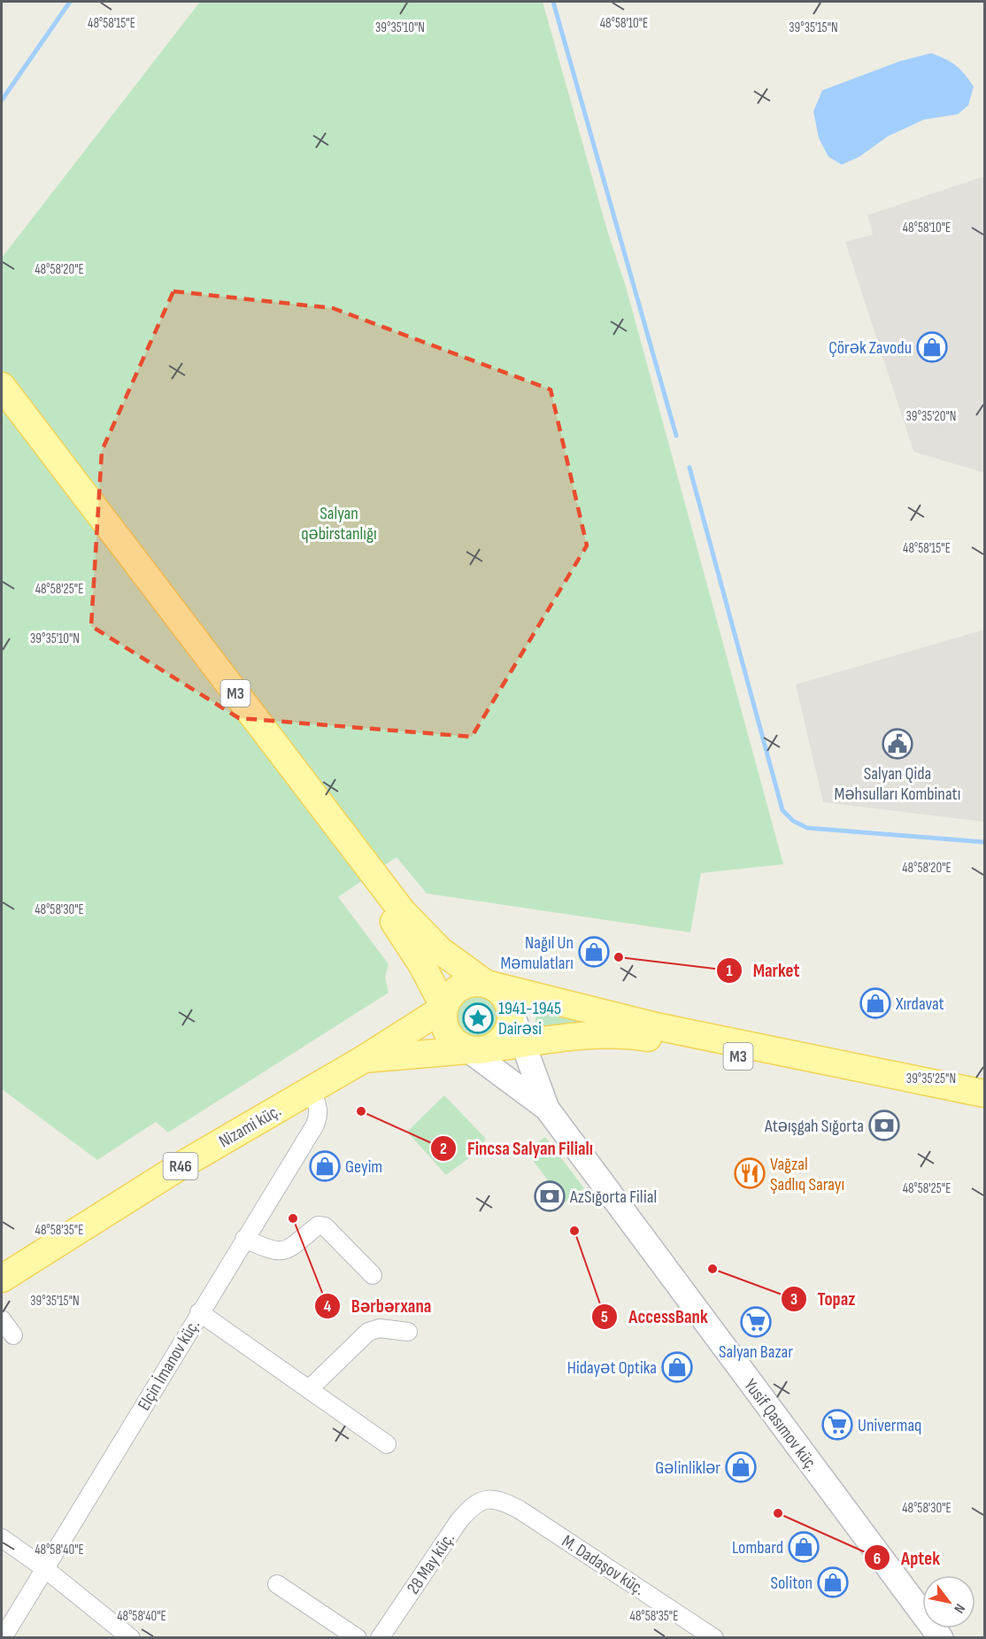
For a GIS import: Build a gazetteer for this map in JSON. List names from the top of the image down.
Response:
{
  "streets": {
    "main road": ["M3", "Nizami küç.", "R46"],
    "street": [
      "Elçin İmanov küç.",
      "Yusif Qasımov küç.",
      "28 May küç.",
      "M. Dadaşov küç."
    ]
  },
  "crossings": [
    ["M3", "Nizami küç."],
    ["Nizami küç.", "Elçin İmanov küç."],
    ["28 May küç.", "M. Dadaşov küç."]
  ],
  "parks": ["Salyan qəbirstanlığı"],
  "places": {
    "shop": [
      "Çörək Zavodu",
      "Nağıl Un Məmulatları",
      "Xırdavat",
      "Geyim",
      "Hidayət Optika",
      "Gəlinliklər",
      "Lombard",
      "Soliton"
    ],
    "public building": ["Salyan Qida Məhsulları Kombinatı"],
    "other": [
      "Market",
      "Fincsa Salyan Filialı",
      "Bərbərxana",
      "AccessBank",
      "Topaz",
      "Aptek"
    ],
    "place": ["1941-1945 Dairəsi"],
    "bank": ["Atəışgah Sığorta", "AzSığorta Filial"],
    "restaurant": ["Vağzal Şadlıq Sarayı"],
    "supermarket": ["Salyan Bazar", "Univermaq"]
  },
  "north": "bottom right",
  "coordinates": [
    "48°58'10\"E",
    "48°58'15\"E",
    "39°35'10\"N",
    "39°35'15\"N",
    "48°58'20\"E",
    "39°35'20\"N",
    "48°58'25\"E",
    "48°58'30\"E",
    "39°35'25\"N",
    "48°58'35\"E",
    "48°58'40\"E"
  ]
}
